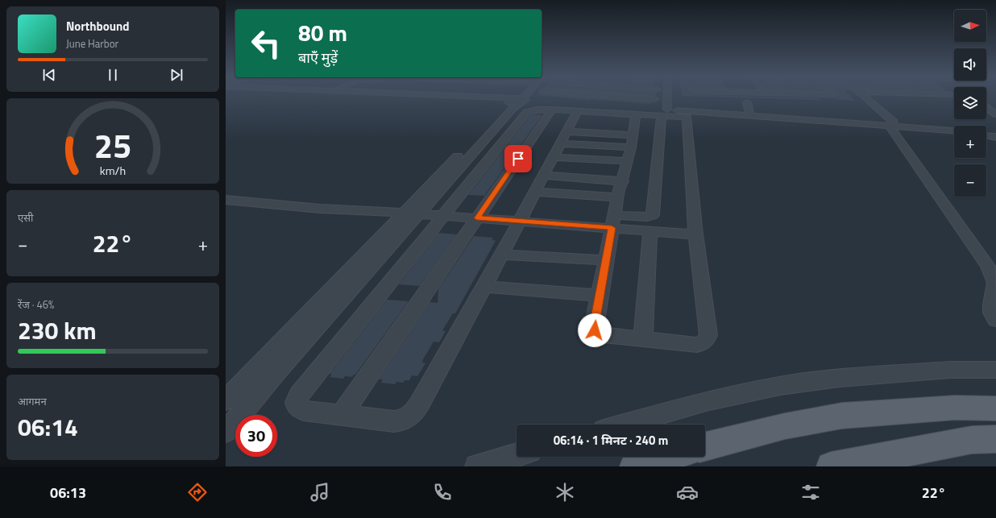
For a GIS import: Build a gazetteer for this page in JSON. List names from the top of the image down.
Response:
{
  "north": "right",
  "page": {
    "map_buttons": ["+", "−"],
    "turn": ["80 m", "बाएँ मुड़ें"],
    "song": ["Northbound", "June Harbor"],
    "tile": [
      "एसी",
      ["रेंज · 46%", "230 km"],
      ["आगमन", "06:14"]
    ],
    "heat": ["−", "22°", "+"],
    "limit": "30",
    "trip": "06:14 · 1 मिनट · 240 m",
    "tabs": ["06:13", "22°"],
    "gauge": ["25", "km/h"]
  }
}
